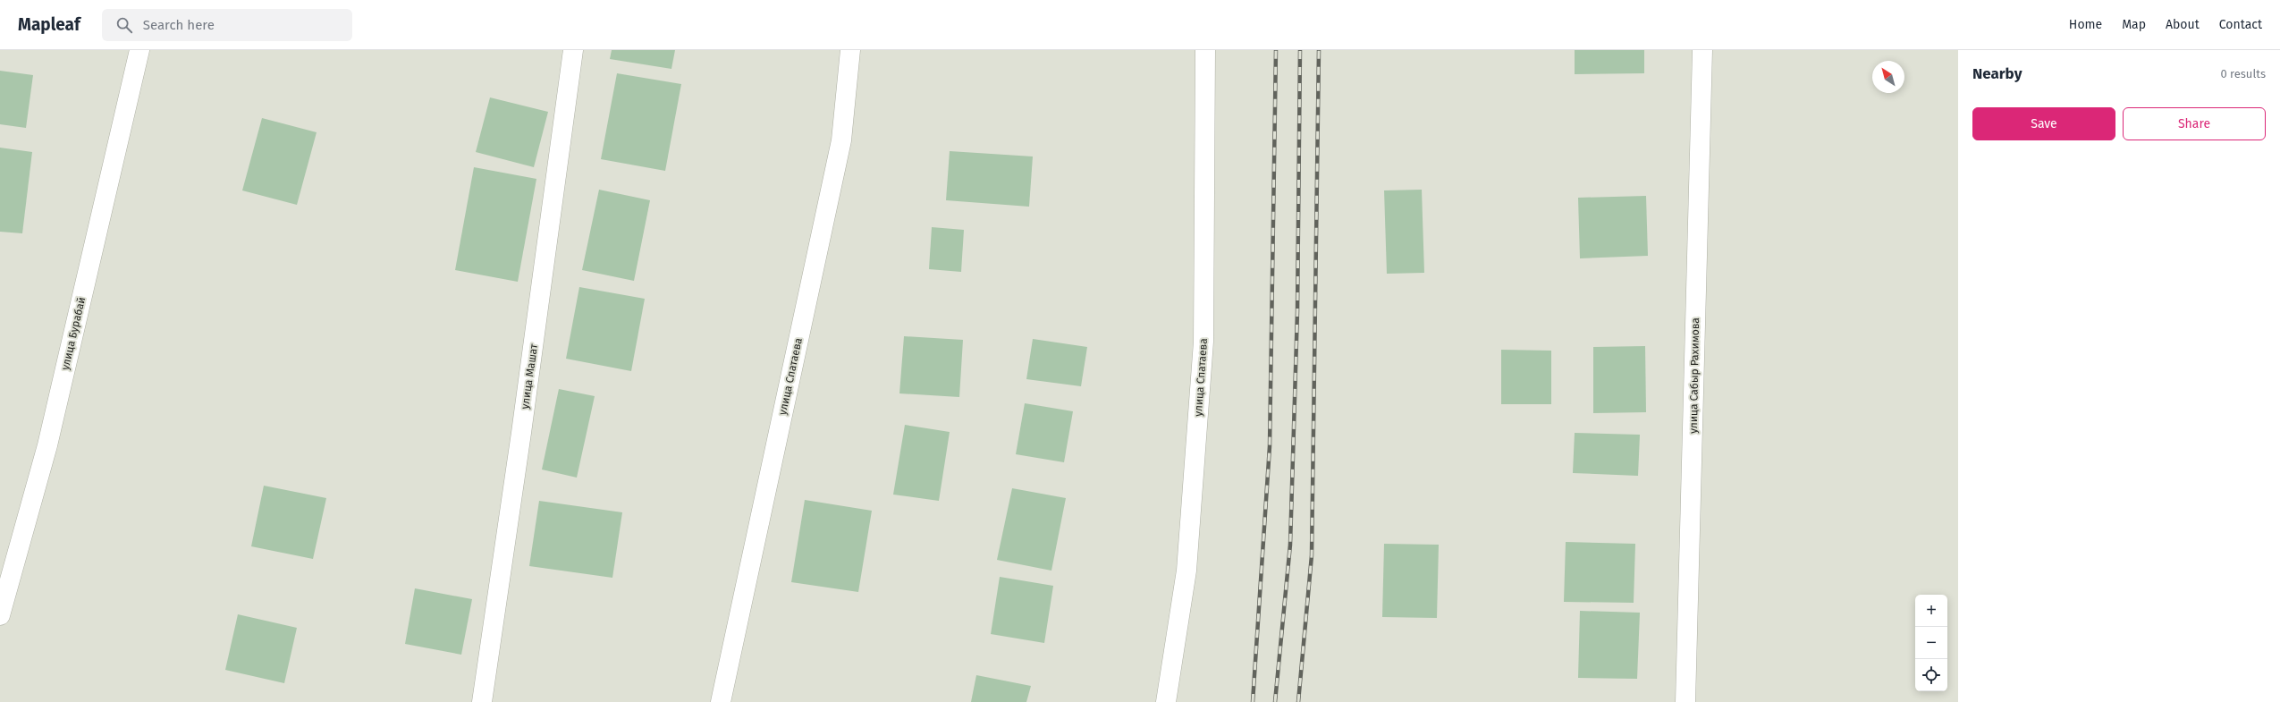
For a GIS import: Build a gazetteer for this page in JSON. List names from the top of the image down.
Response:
{
  "streets": {
    "street": [
      "улица Бурабай",
      "улица Сабыр Рахимова",
      "улица Машат",
      "улица Спатаева"
    ]
  },
  "north": "top left",
  "page": {
    "header": "Mapleaf",
    "search": "Search here",
    "nav": [
      "Home",
      "Map",
      "About",
      "Contact"
    ],
    "heading": ["Nearby", "0 results"],
    "buttons": ["Save", "Share"],
    "map_buttons": ["+", "−"]
  }
}
